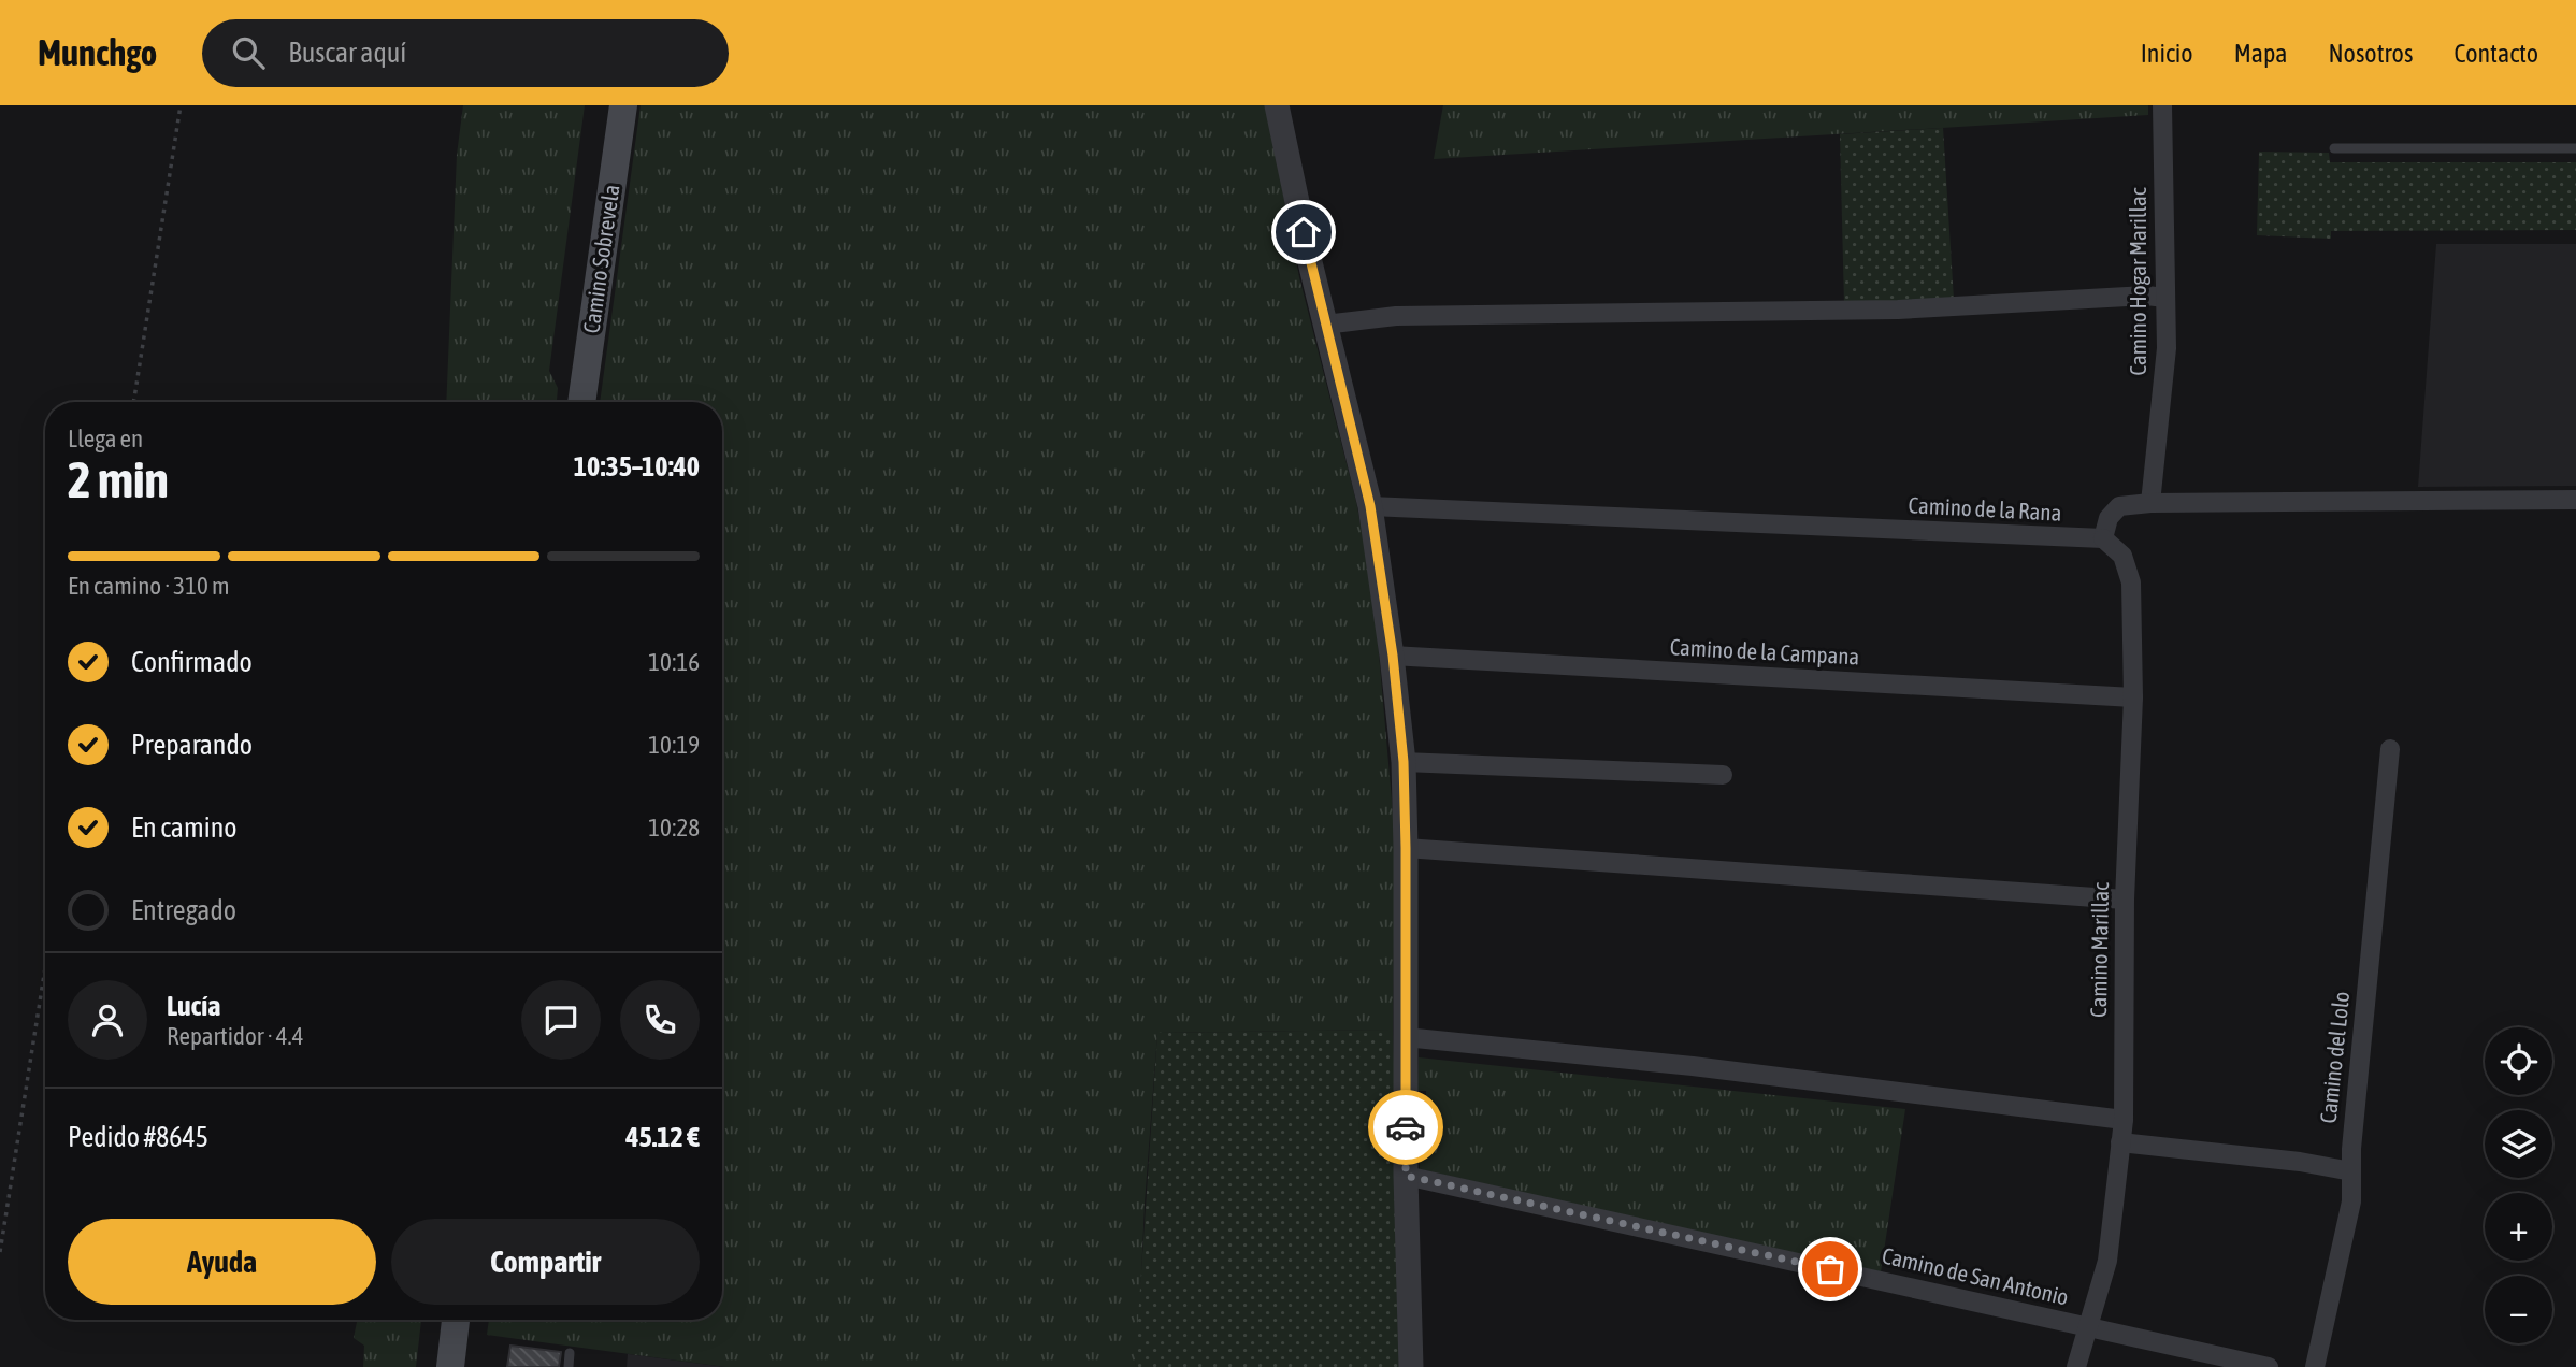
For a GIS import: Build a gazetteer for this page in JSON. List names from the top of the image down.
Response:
{
  "streets": {
    "main road": ["Camino Sobrevela"],
    "street": [
      "Camino Hogar Marillac",
      "Camino de la Rana",
      "Camino de la Campana",
      "Camino Marillac",
      "Camino del Lolo",
      "Camino de San Antonio"
    ]
  },
  "crossings": [
    ["Camino de la Rana", "Camino Marillac"],
    ["Camino de la Campana", "Camino Marillac"],
    ["Camino Marillac", "Camino de San Antonio"]
  ],
  "page": {
    "header": "Munchgo",
    "search": "Buscar aquí",
    "nav": [
      "Inicio",
      "Mapa",
      "Nosotros",
      "Contacto"
    ],
    "heading": ["2 min", "Llega en", "10:35–10:40"],
    "panel": [
      "Lucía",
      "Repartidor · 4.4",
      "Pedido #8645",
      "45.12 €"
    ],
    "bar": "En camino · 310 m",
    "list": [
      ["Confirmado", "10:16"],
      ["Preparando", "10:19"],
      ["En camino", "10:28"],
      "Entregado"
    ],
    "map_buttons": ["+", "−"],
    "buttons": ["Ayuda", "Compartir"]
  }
}
